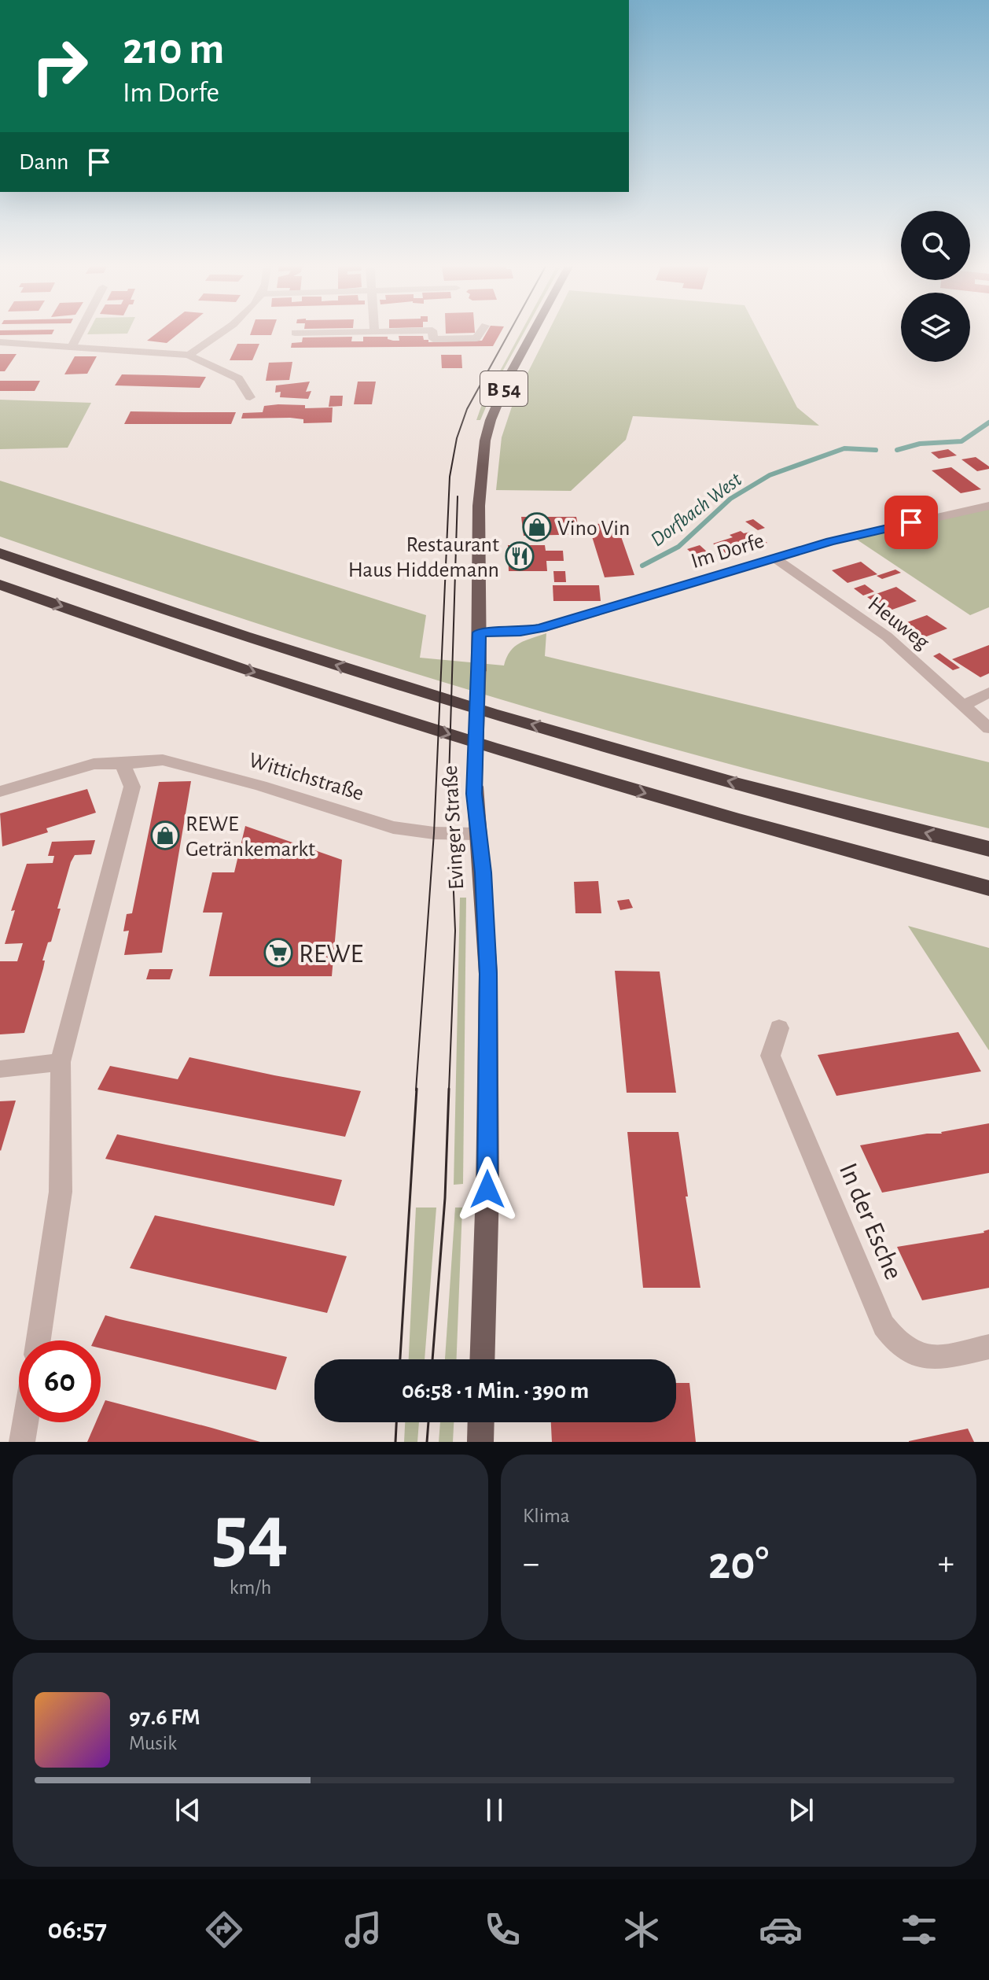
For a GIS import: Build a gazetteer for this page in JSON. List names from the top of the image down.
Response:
{
  "streets": {
    "main road": ["B 54", "Evinger Straße"],
    "street": [
      "Im Dorfe",
      "Heuweg",
      "Wittichstraße",
      "In der Esche"
    ]
  },
  "crossings": [
    ["Im Dorfe", "Heuweg"],
    ["Im Dorfe", "Evinger Straße"],
    ["Wittichstraße", "Evinger Straße"]
  ],
  "water": ["Dorfbach West"],
  "places": {
    "shop": ["Vino Vin", "REWE Getränkemarkt"],
    "restaurant": ["Restaurant Haus Hiddemann"],
    "supermarket": ["REWE"]
  },
  "page": {
    "turn": ["210 m", "Im Dorfe"],
    "then": "Dann",
    "limit": "60",
    "trip": "06:58 · 1 Min. · 390 m",
    "tile": [
      ["54", "km/h"],
      "Klima"
    ],
    "heat": ["−", "20°", "+"],
    "song": ["97.6 FM", "Musik"],
    "tabs": "06:57"
  }
}
